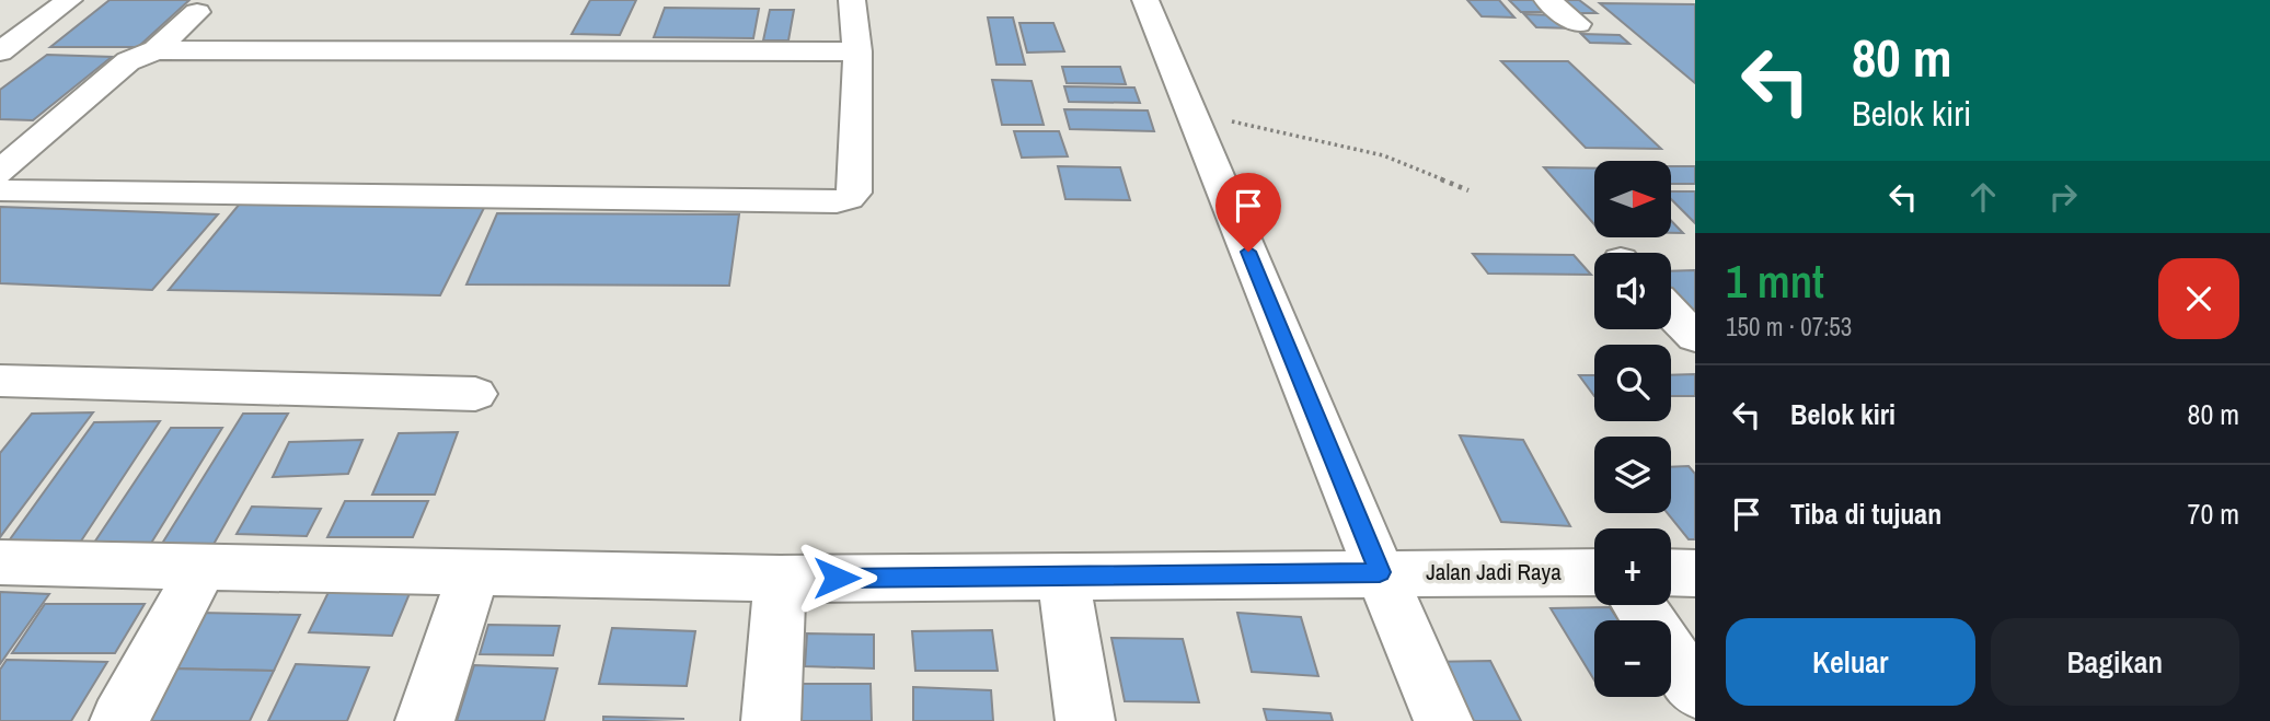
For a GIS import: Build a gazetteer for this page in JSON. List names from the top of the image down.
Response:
{
  "streets": {
    "street": ["Jalan Jadi Raya"]
  },
  "north": "right",
  "page": {
    "turn": ["80 m", "Belok kiri"],
    "map_buttons": ["+", "−"],
    "heading": ["1 mnt", "150 m · 07:53"],
    "list": [
      {
        "name": "Belok kiri",
        "value": "80 m"
      },
      {
        "name": "Tiba di tujuan",
        "value": "70 m"
      }
    ],
    "buttons": ["Keluar", "Bagikan"]
  }
}
